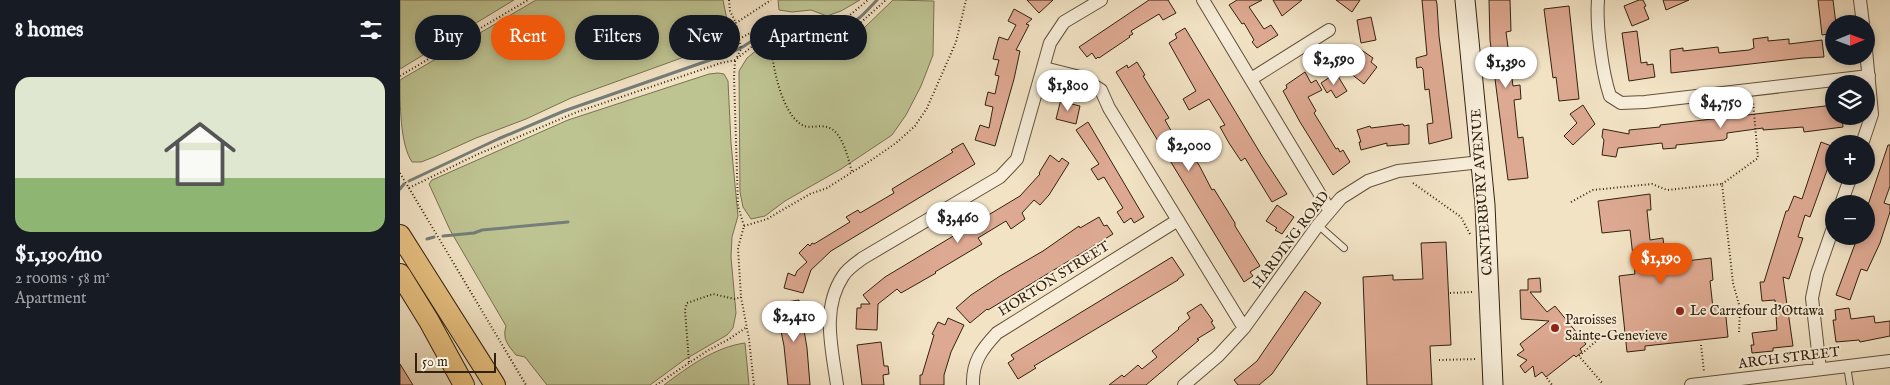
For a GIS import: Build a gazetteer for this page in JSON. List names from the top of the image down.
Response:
{
  "streets": {
    "street": [
      "CANTERBURY AVENUE",
      "HARDING ROAD",
      "HORTON STREET",
      "ARCH STREET"
    ]
  },
  "crossings": [
    ["CANTERBURY AVENUE", "HARDING ROAD"]
  ],
  "places": ["Le Carrefour d'Ottawa", "Paroisses Sainte-Genevieve"],
  "scale_bar": "50 m",
  "north": "right",
  "page": {
    "heading": "8 homes",
    "map_buttons": ["+", "−"],
    "chip": [
      "Buy",
      "Rent",
      "Filters",
      "New",
      "Apartment"
    ],
    "price": [
      "$2,590",
      "$1,390",
      "$1,800",
      "$4,750",
      "$2,000",
      "$3,460",
      "$1,190",
      "$2,410"
    ],
    "list": [
      {
        "name": "$1,190/mo",
        "note": "2 rooms · 58 m² · Apartment"
      }
    ],
    "scale": "50 m"
  }
}
